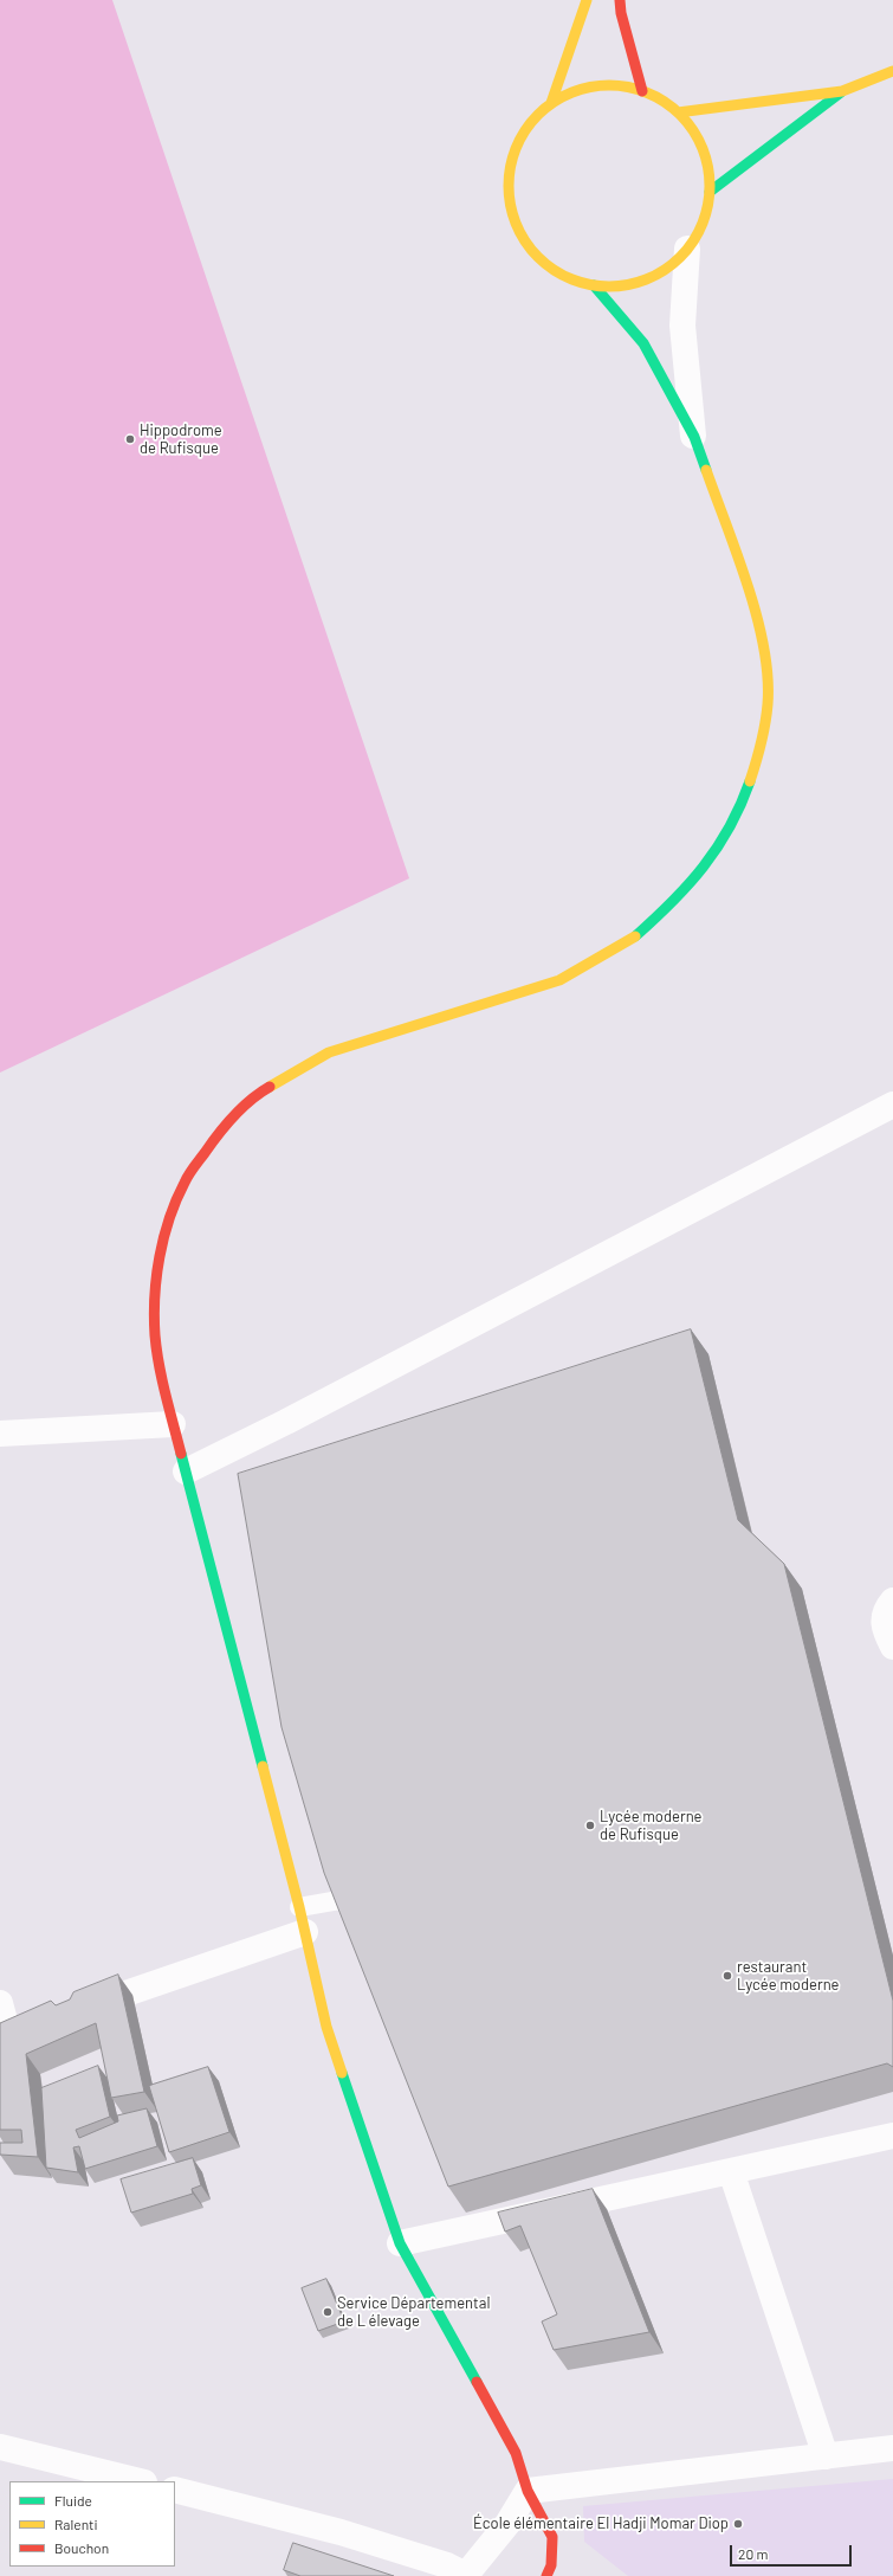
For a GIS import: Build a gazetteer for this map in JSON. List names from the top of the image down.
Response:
{
  "places": [
    "Hippodrome de Rufisque",
    "Lycée moderne de Rufisque",
    "restaurant Lycée moderne",
    "Service Départemental de L élevage",
    "École élémentaire El Hadji Momar Diop"
  ],
  "legend": ["Fluide", "Ralenti", "Bouchon"],
  "scale_bar": "20 m"
}
